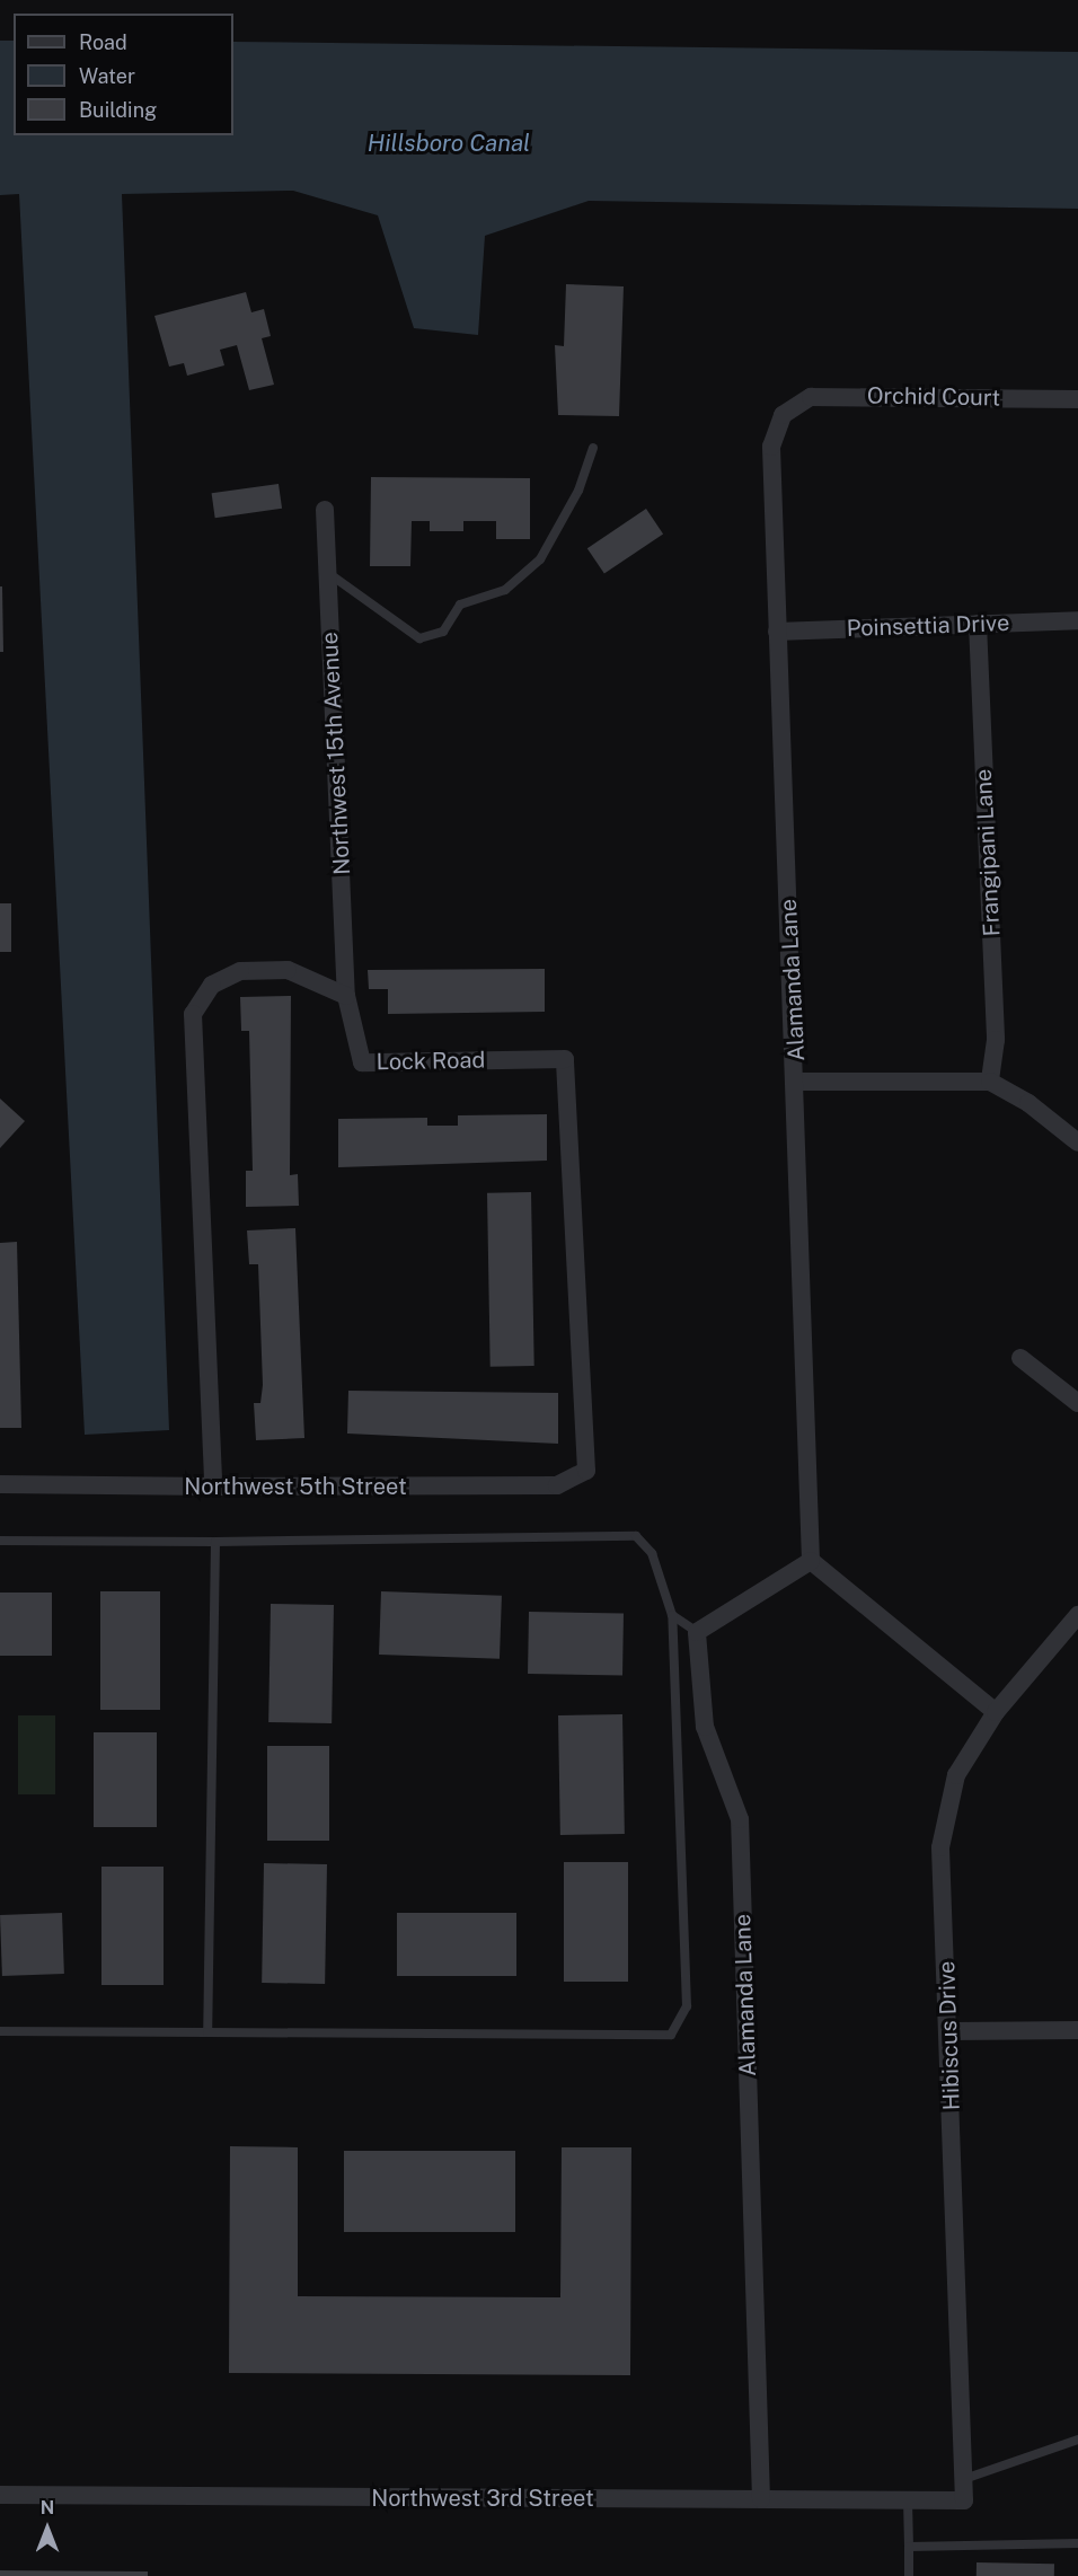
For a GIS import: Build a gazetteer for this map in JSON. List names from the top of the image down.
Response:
{
  "streets": {
    "street": [
      "Orchid Court",
      "Poinsettia Drive",
      "Northwest 15th Avenue",
      "Frangipani Lane",
      "Alamanda Lane",
      "Lock Road",
      "Northwest 5th Street",
      "Hibiscus Drive",
      "Northwest 3rd Street"
    ]
  },
  "crossings": [
    ["Orchid Court", "Alamanda Lane"],
    ["Poinsettia Drive", "Frangipani Lane"],
    ["Poinsettia Drive", "Alamanda Lane"],
    ["Northwest 15th Avenue", "Lock Road"],
    ["Alamanda Lane", "Northwest 3rd Street"],
    ["Lock Road", "Northwest 5th Street"],
    ["Hibiscus Drive", "Northwest 3rd Street"]
  ],
  "water": ["Hillsboro Canal"],
  "legend": ["Road", "Water", "Building"],
  "north": "top"
}
